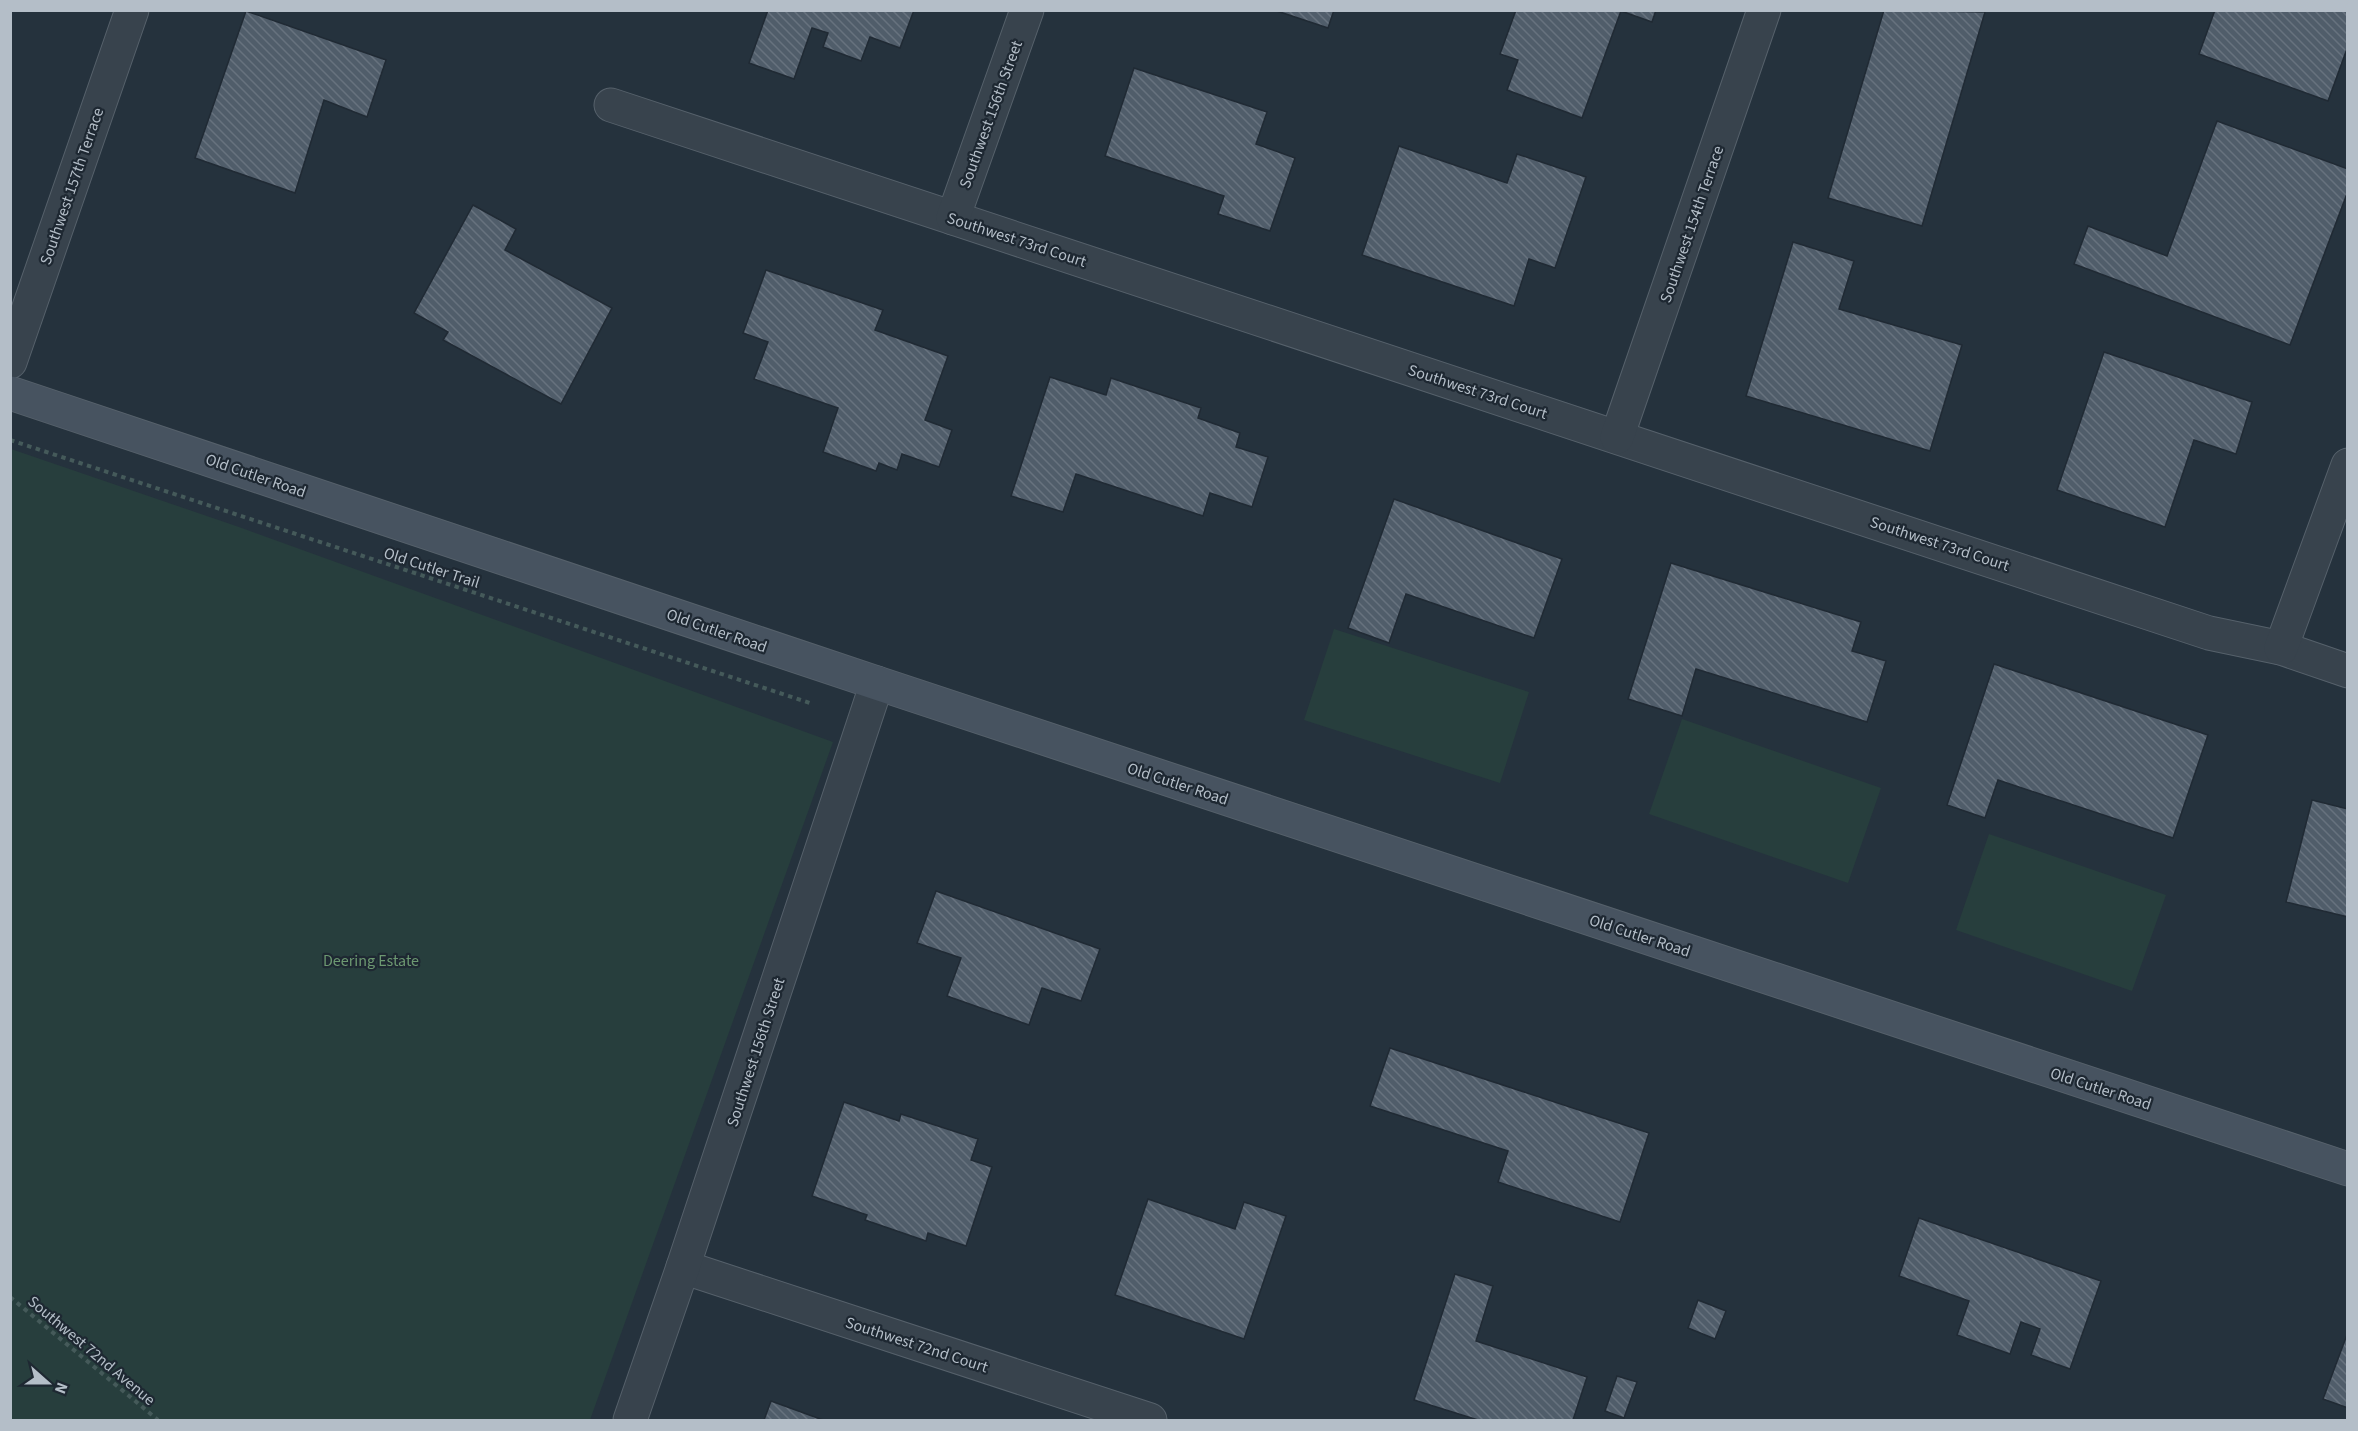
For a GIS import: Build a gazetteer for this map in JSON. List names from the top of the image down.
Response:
{
  "streets": {
    "main road": ["Old Cutler Road"],
    "street": [
      "Southwest 156th Street",
      "Southwest 157th Terrace",
      "Southwest 154th Terrace",
      "Southwest 73rd Court",
      "Southwest 72nd Court"
    ],
    "path": ["Old Cutler Trail", "Southwest 72nd Avenue"]
  },
  "crossings": [
    ["Southwest 156th Street", "Southwest 73rd Court"],
    ["Southwest 156th Street", "Old Cutler Road"],
    ["Southwest 156th Street", "Southwest 72nd Court"],
    ["Southwest 154th Terrace", "Southwest 73rd Court"]
  ],
  "parks": ["Deering Estate"],
  "north": "right"
}
